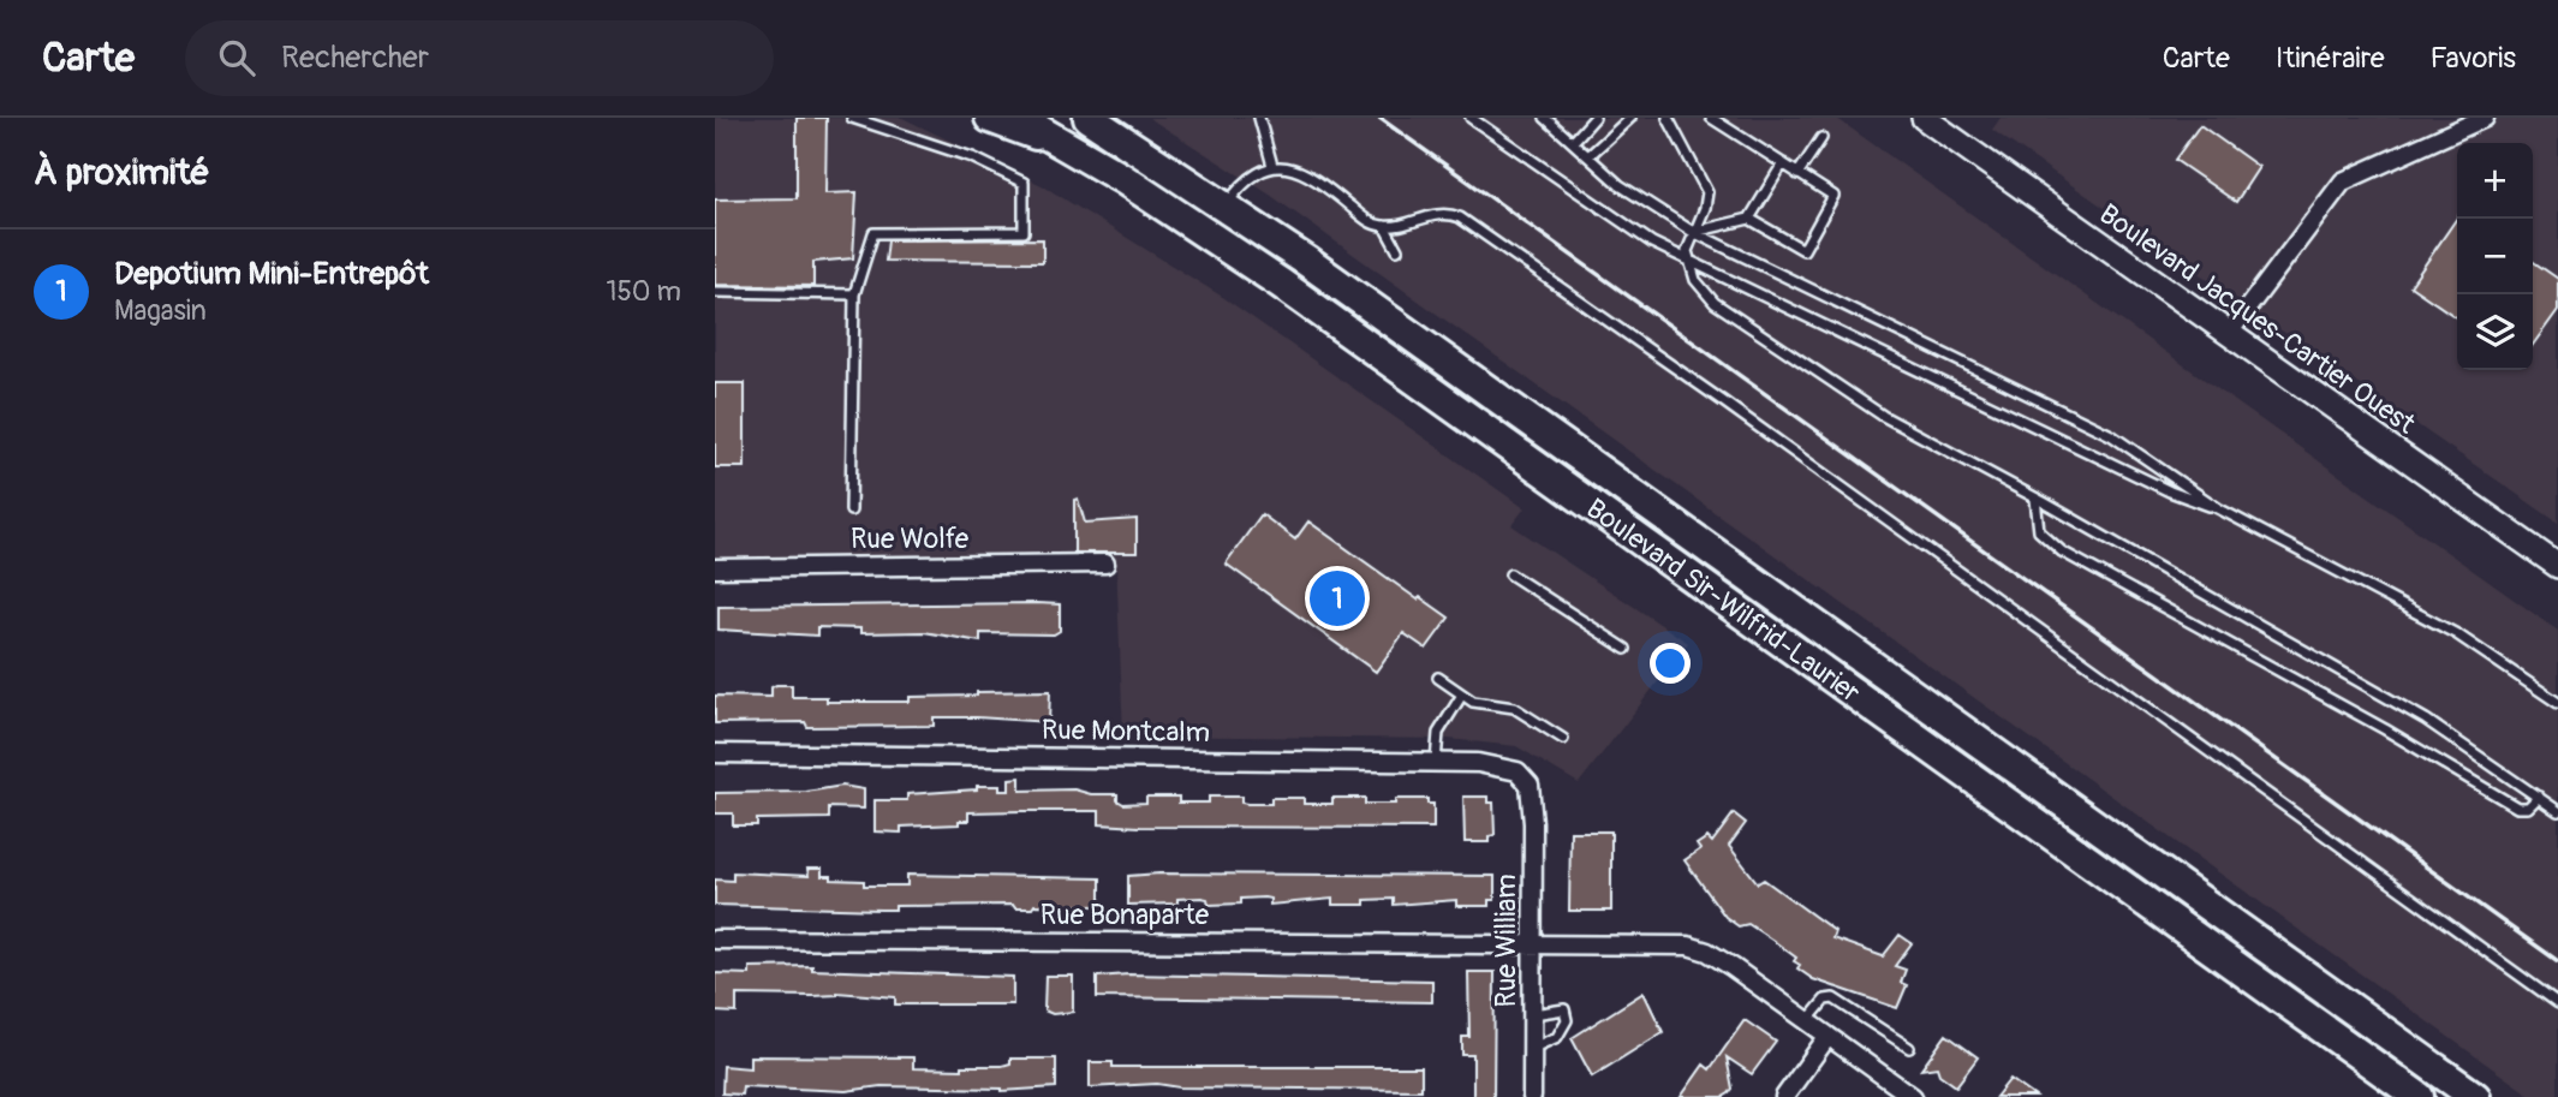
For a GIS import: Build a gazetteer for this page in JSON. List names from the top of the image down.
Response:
{
  "streets": {
    "highway": ["Boulevard Sir-Wilfrid-Laurier"],
    "main road": ["Boulevard Jacques-Cartier Ouest"],
    "street": [
      "Rue Wolfe",
      "Rue Montcalm",
      "Rue Bonaparte",
      "Rue William"
    ]
  },
  "crossings": [
    ["Rue Montcalm", "Rue William"],
    ["Rue Bonaparte", "Rue William"]
  ],
  "page": {
    "header": "Carte",
    "search": "Rechercher",
    "nav": ["Carte", "Itinéraire", "Favoris"],
    "heading": "À proximité",
    "map_buttons": ["+", "−"],
    "list": [
      {
        "mark": "1",
        "name": "Depotium Mini-Entrepôt",
        "note": "Magasin",
        "value": "150 m"
      }
    ],
    "pins": "1"
  }
}
